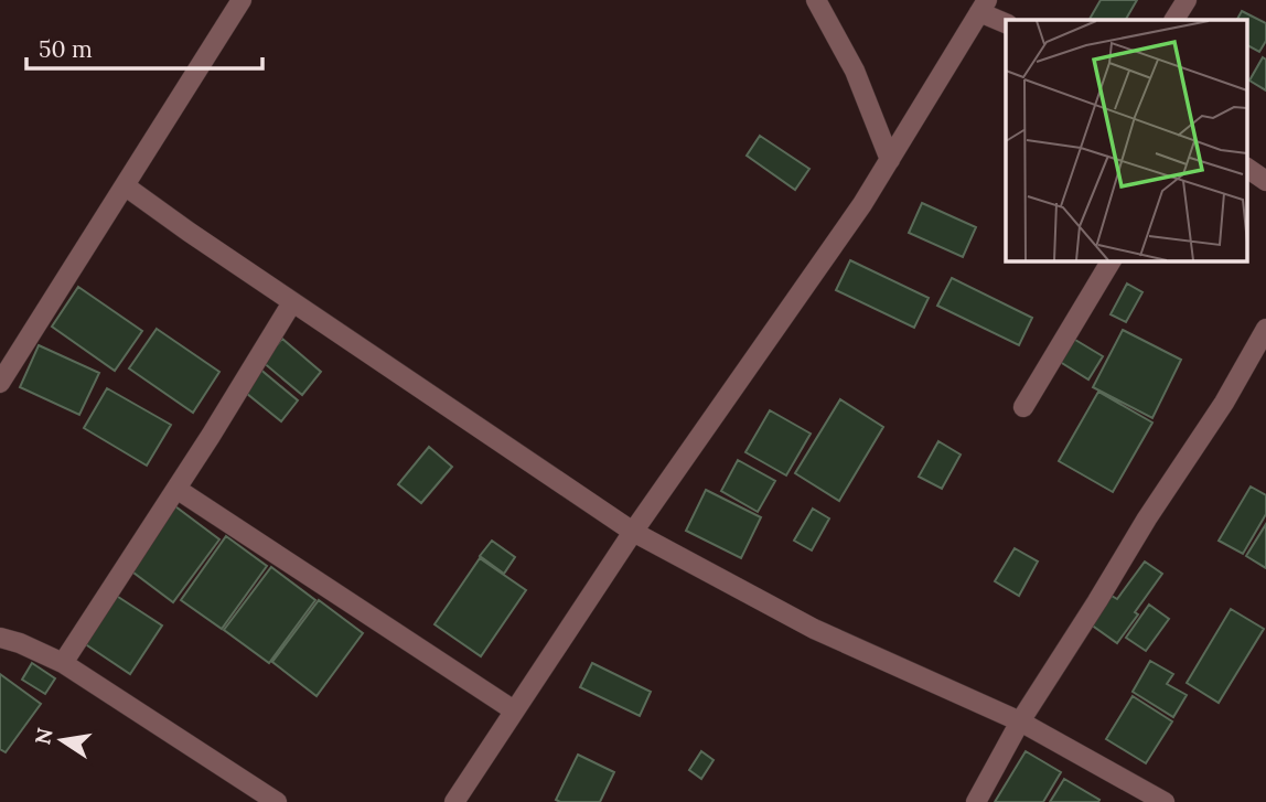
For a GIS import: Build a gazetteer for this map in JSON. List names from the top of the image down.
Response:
{
  "scale_bar": "50 m",
  "north": "left"
}
